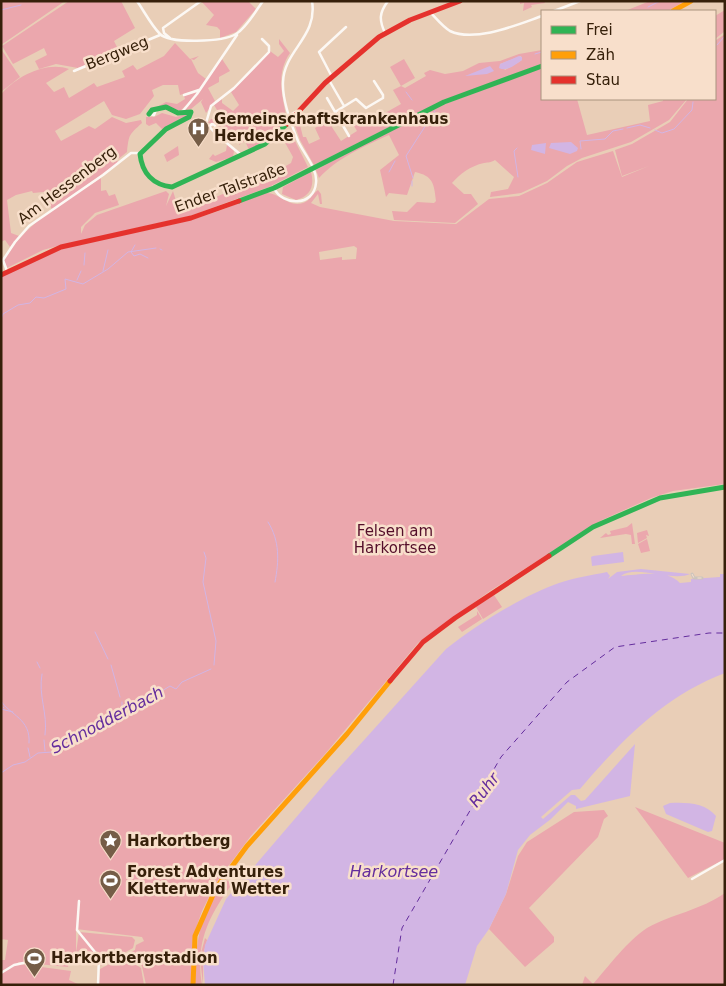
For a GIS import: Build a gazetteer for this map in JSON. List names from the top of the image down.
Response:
{
  "streets": {
    "main road": ["Am Hessenberg", "Ender Talstraße"],
    "street": ["Bergweg"]
  },
  "crossings": [
    ["Am Hessenberg", "Ender Talstraße"]
  ],
  "water": ["Schnodderbach", "Ruhr", "Harkortsee"],
  "parks": ["Felsen am Harkortsee"],
  "places": {
    "hospital": ["Gemeinschaftskrankenhaus Herdecke"],
    "place": ["Harkortberg"],
    "sports": ["Forest Adventures Kletterwald Wetter", "Harkortbergstadion"]
  },
  "legend": ["Frei", "Zäh", "Stau"]
}
